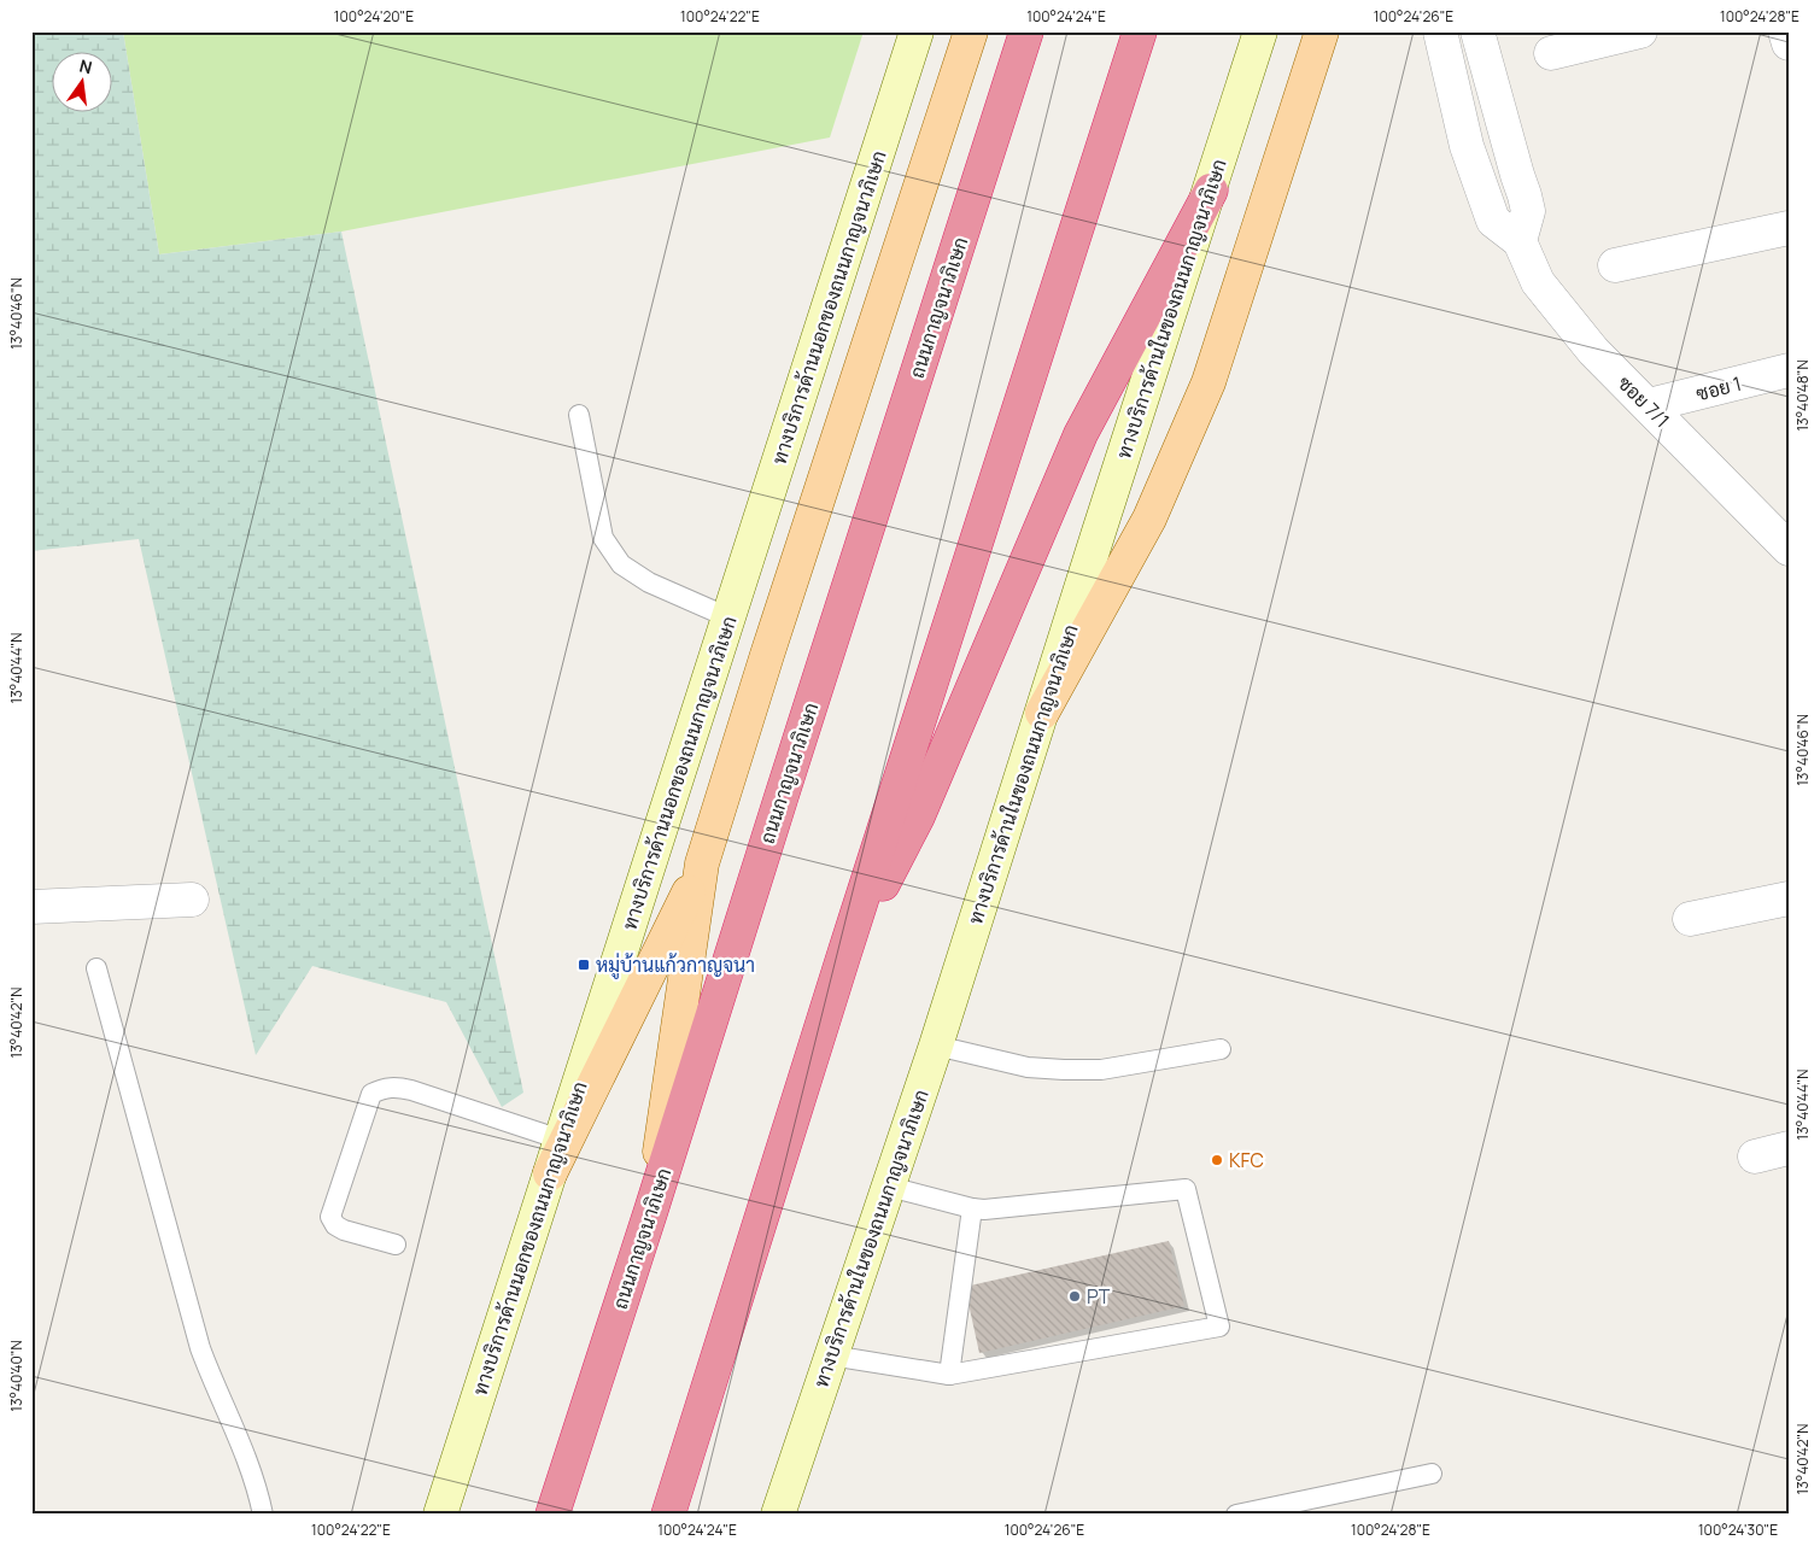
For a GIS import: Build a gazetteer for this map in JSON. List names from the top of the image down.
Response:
{
  "streets": {
    "highway": ["ถนนกาญจนาภิเษก"],
    "main road": ["ทางบริการด้านนอกของถนนกาญจนาภิเษก", "ทางบริการด้านในของถนนกาญจนาภิเษก"],
    "street": ["ซอย 1", "ซอย 7/1"]
  },
  "crossings": [
    ["ซอย 1", "ซอย 7/1"]
  ],
  "places": {
    "transit": ["หมู่บ้านแก้วกาญจนา"],
    "other": ["KFC", "PT"]
  },
  "north": "top",
  "coordinates": [
    "100°24'20\"E",
    "100°24'22\"E",
    "100°24'24\"E",
    "100°24'26\"E",
    "100°24'28\"E",
    "13°40'46\"N",
    "13°40'48\"N",
    "13°40'44\"N",
    "13°40'42\"N",
    "13°40'40\"N",
    "100°24'30\"E"
  ]
}
